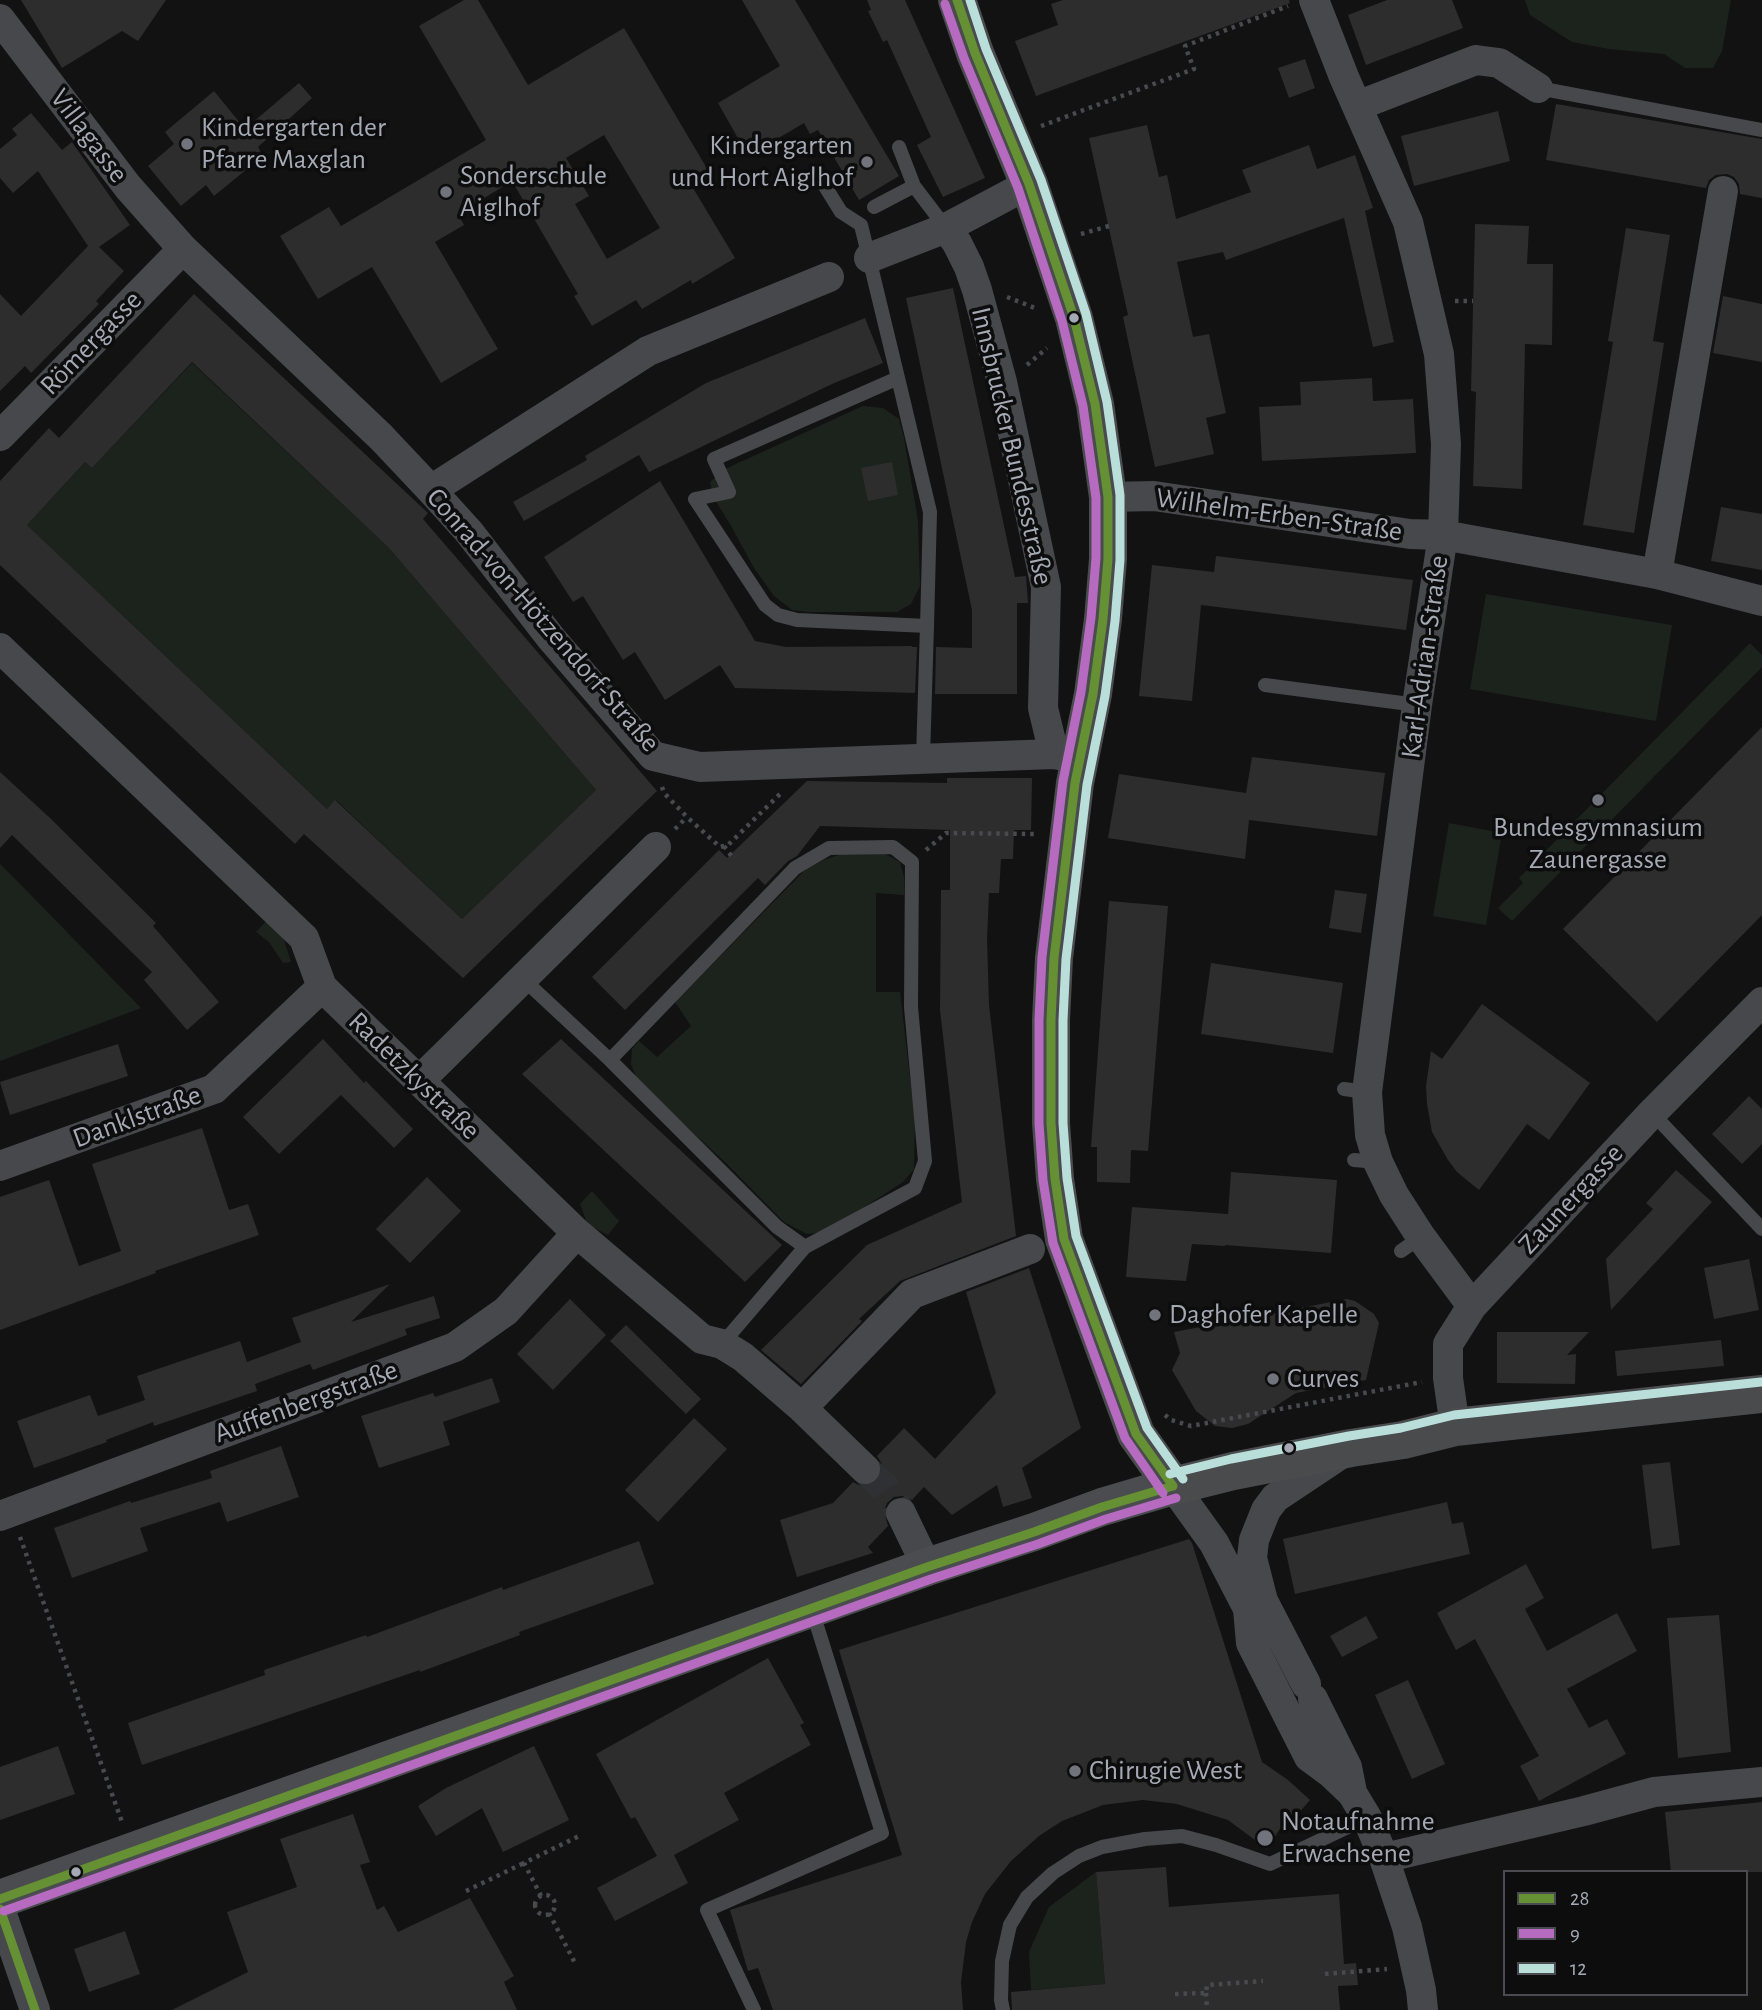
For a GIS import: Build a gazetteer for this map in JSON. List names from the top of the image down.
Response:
{
  "streets": {
    "main road": ["Innsbrucker Bundesstraße"],
    "street": [
      "Villagasse",
      "Römergasse",
      "Wilhelm-Erben-Straße",
      "Conrad-von-Hötzendorf-Straße",
      "Karl-Adrian-Straße",
      "Radetzkystraße",
      "Danklstraße",
      "Zaunergasse",
      "Auffenbergstraße"
    ]
  },
  "crossings": [
    ["Villagasse", "Römergasse"],
    ["Villagasse", "Conrad-von-Hötzendorf-Straße"],
    ["Römergasse", "Conrad-von-Hötzendorf-Straße"],
    ["Innsbrucker Bundesstraße", "Wilhelm-Erben-Straße"],
    ["Innsbrucker Bundesstraße", "Conrad-von-Hötzendorf-Straße"],
    ["Wilhelm-Erben-Straße", "Karl-Adrian-Straße"],
    ["Karl-Adrian-Straße", "Zaunergasse"],
    ["Radetzkystraße", "Danklstraße"],
    ["Radetzkystraße", "Auffenbergstraße"]
  ],
  "places": [
    "Kindergarten der Pfarre Maxglan",
    "Kindergarten und Hort Aiglhof",
    "Sonderschule Aiglhof",
    "Bundesgymnasium Zaunergasse",
    "Daghofer Kapelle",
    "Curves",
    "Chirugie West",
    "Notaufnahme Erwachsene"
  ],
  "lines": ["transit line 28", "transit line 12", "transit line 9"],
  "legend": ["28", "9", "12"]
}
